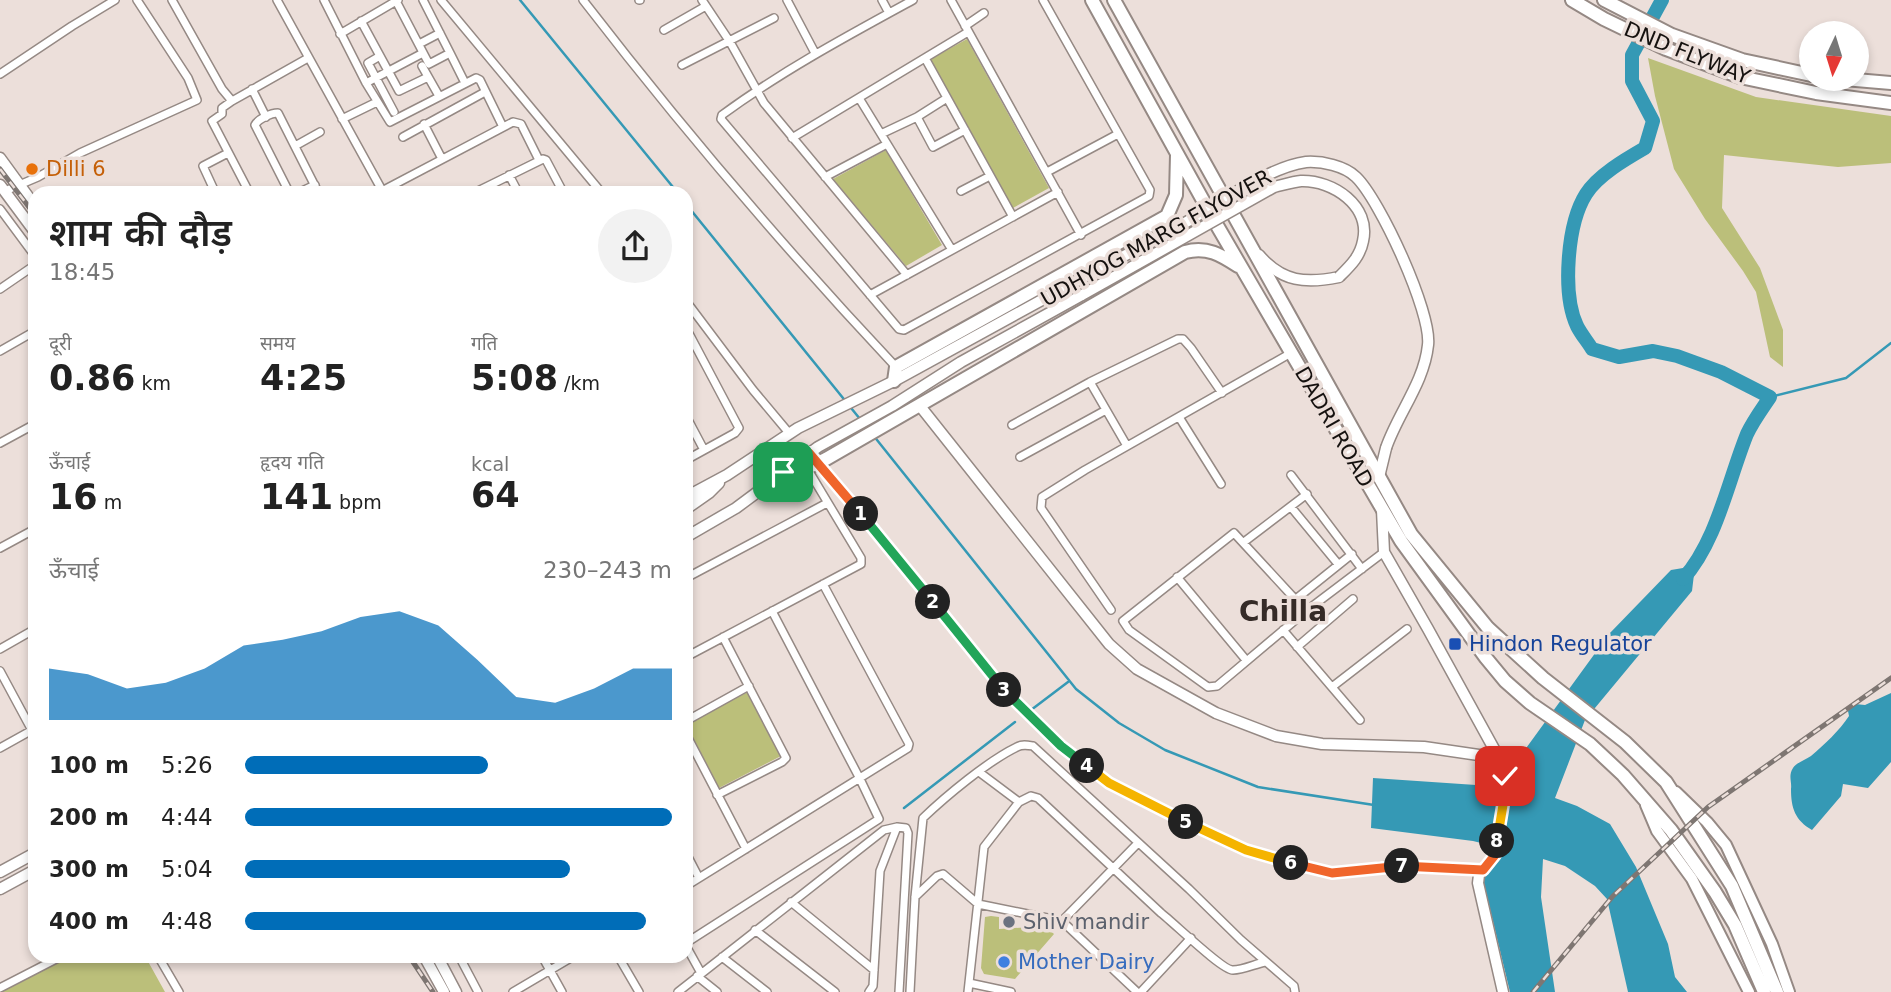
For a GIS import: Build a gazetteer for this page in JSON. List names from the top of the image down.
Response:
{
  "streets": {
    "highway": ["DND FLYWAY", "DADRI ROAD"],
    "main road": ["UDHYOG MARG FLYOVER"]
  },
  "crossings": [
    ["UDHYOG MARG FLYOVER", "DADRI ROAD"]
  ],
  "districts": ["Chilla"],
  "places": {
    "other": ["Dilli 6", "Shiv mandir", "Mother Dairy"],
    "transit": ["Hindon Regulator"]
  },
  "north": "bottom",
  "page": {
    "heading": ["शाम की दौड़", "18:45"],
    "stats": [
      ["दूरी", "0.86 km"],
      ["समय", "4:25"],
      ["गति", "5:08 /km"],
      ["ऊँचाई", "16 m"],
      ["हृदय गति", "141 bpm"],
      ["kcal", "64"]
    ],
    "pins": [
      "1",
      "2",
      "3",
      "4",
      "5",
      "8",
      "6",
      "7"
    ],
    "chart": ["ऊँचाई", "230–243 m"],
    "list": [
      {
        "name": "100 m",
        "note": "5:26"
      },
      {
        "name": "200 m",
        "note": "4:44"
      },
      {
        "name": "300 m",
        "note": "5:04"
      },
      {
        "name": "400 m",
        "note": "4:48"
      }
    ]
  }
}
